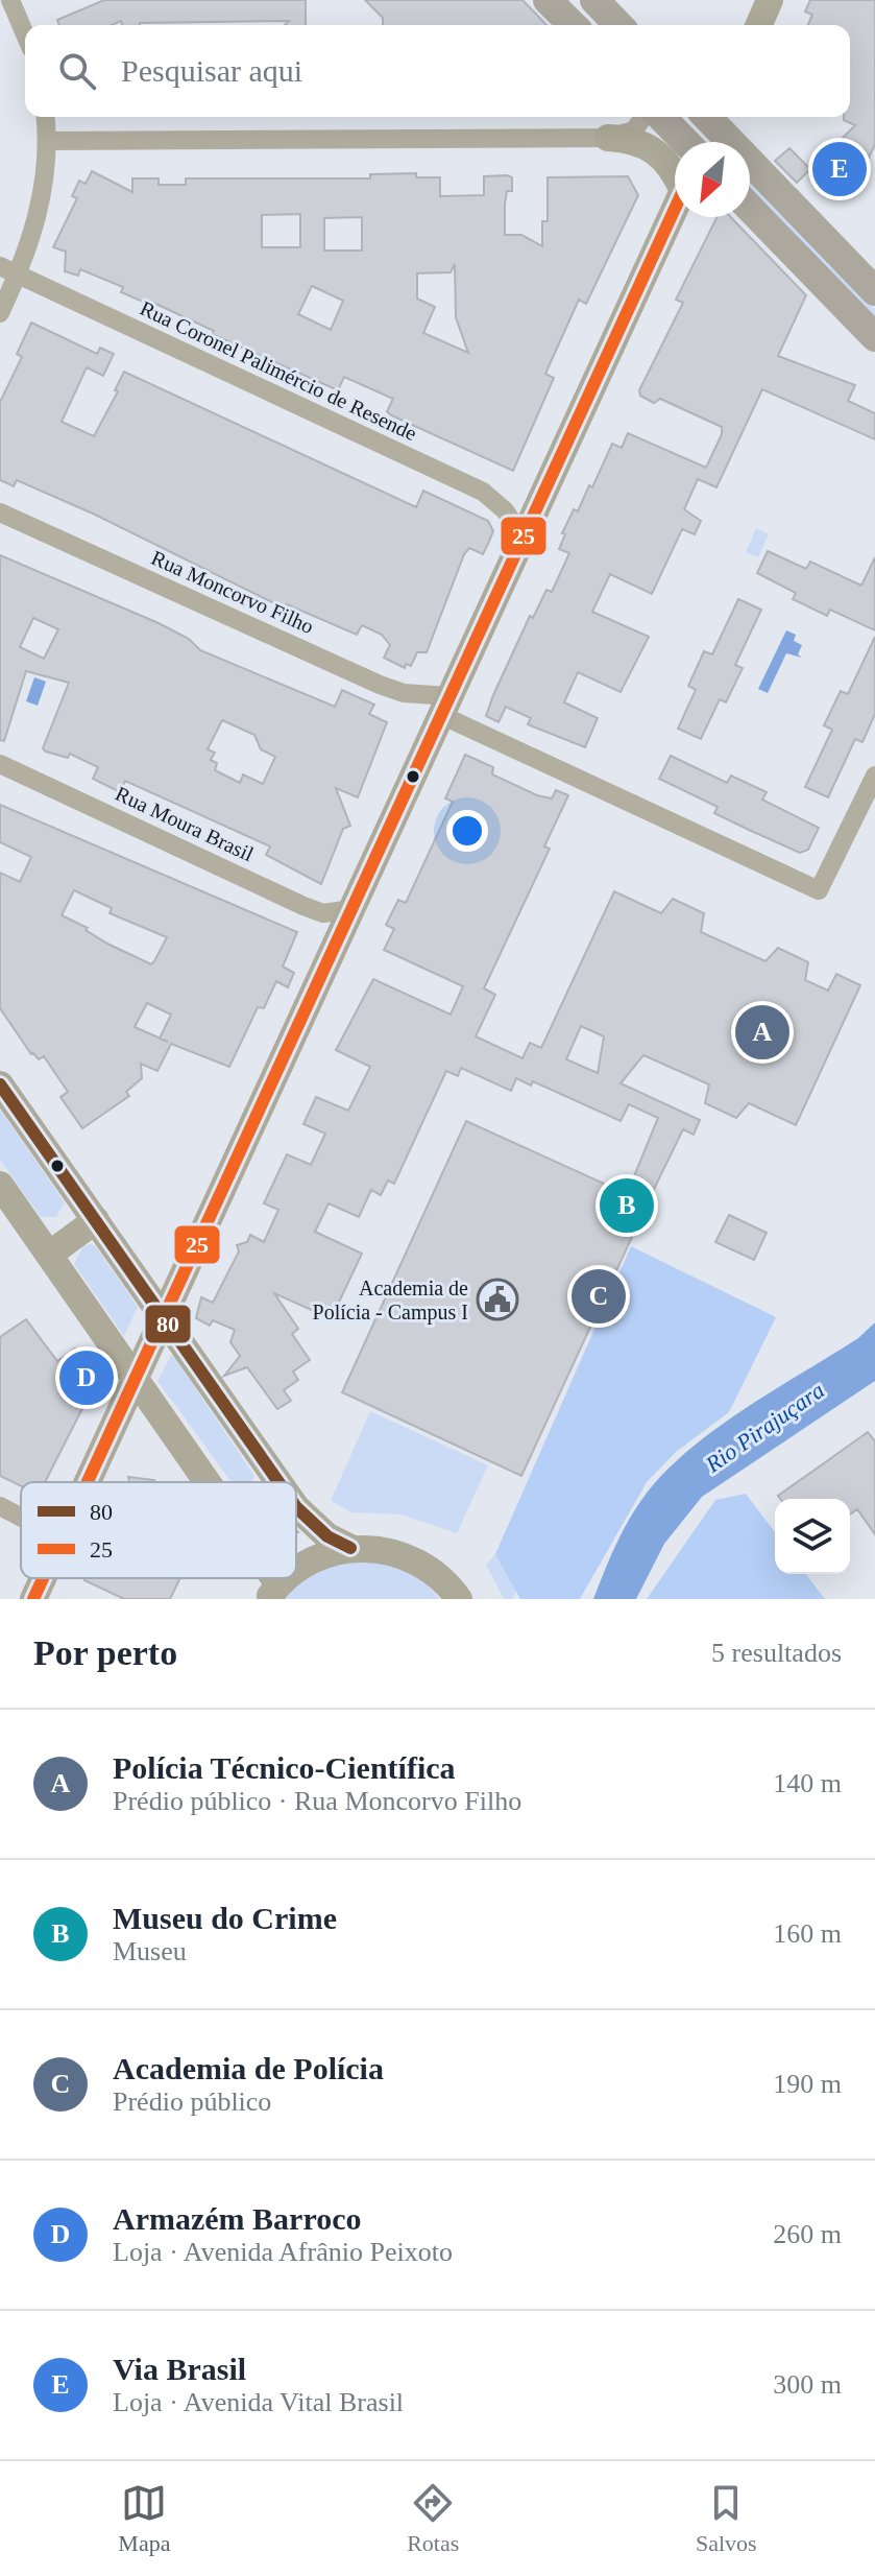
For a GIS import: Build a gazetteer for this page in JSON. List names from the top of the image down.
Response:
{
  "streets": {
    "street": ["Rua Coronel Palimércio de Resende", "Rua Moncorvo Filho", "Rua Moura Brasil"]
  },
  "water": ["Rio Pirajuçara"],
  "places": {
    "public building": ["Academia de Polícia - Campus I"]
  },
  "lines": ["transit line 25", "transit line 80"],
  "legend": ["80", "25"],
  "north": "bottom left",
  "page": {
    "search": "Pesquisar aqui",
    "pins": [
      "E",
      "A",
      "B",
      "C",
      "D"
    ],
    "heading": ["Por perto", "5 resultados"],
    "list": [
      {
        "mark": "A",
        "name": "Polícia Técnico-Científica",
        "note": "Prédio público · Rua Moncorvo Filho",
        "value": "140 m"
      },
      {
        "mark": "B",
        "name": "Museu do Crime",
        "note": "Museu",
        "value": "160 m"
      },
      {
        "mark": "C",
        "name": "Academia de Polícia",
        "note": "Prédio público",
        "value": "190 m"
      },
      {
        "mark": "D",
        "name": "Armazém Barroco",
        "note": "Loja · Avenida Afrânio Peixoto",
        "value": "260 m"
      },
      {
        "mark": "E",
        "name": "Via Brasil",
        "note": "Loja · Avenida Vital Brasil",
        "value": "300 m"
      }
    ],
    "nav": ["Mapa", "Rotas", "Salvos"]
  }
}
